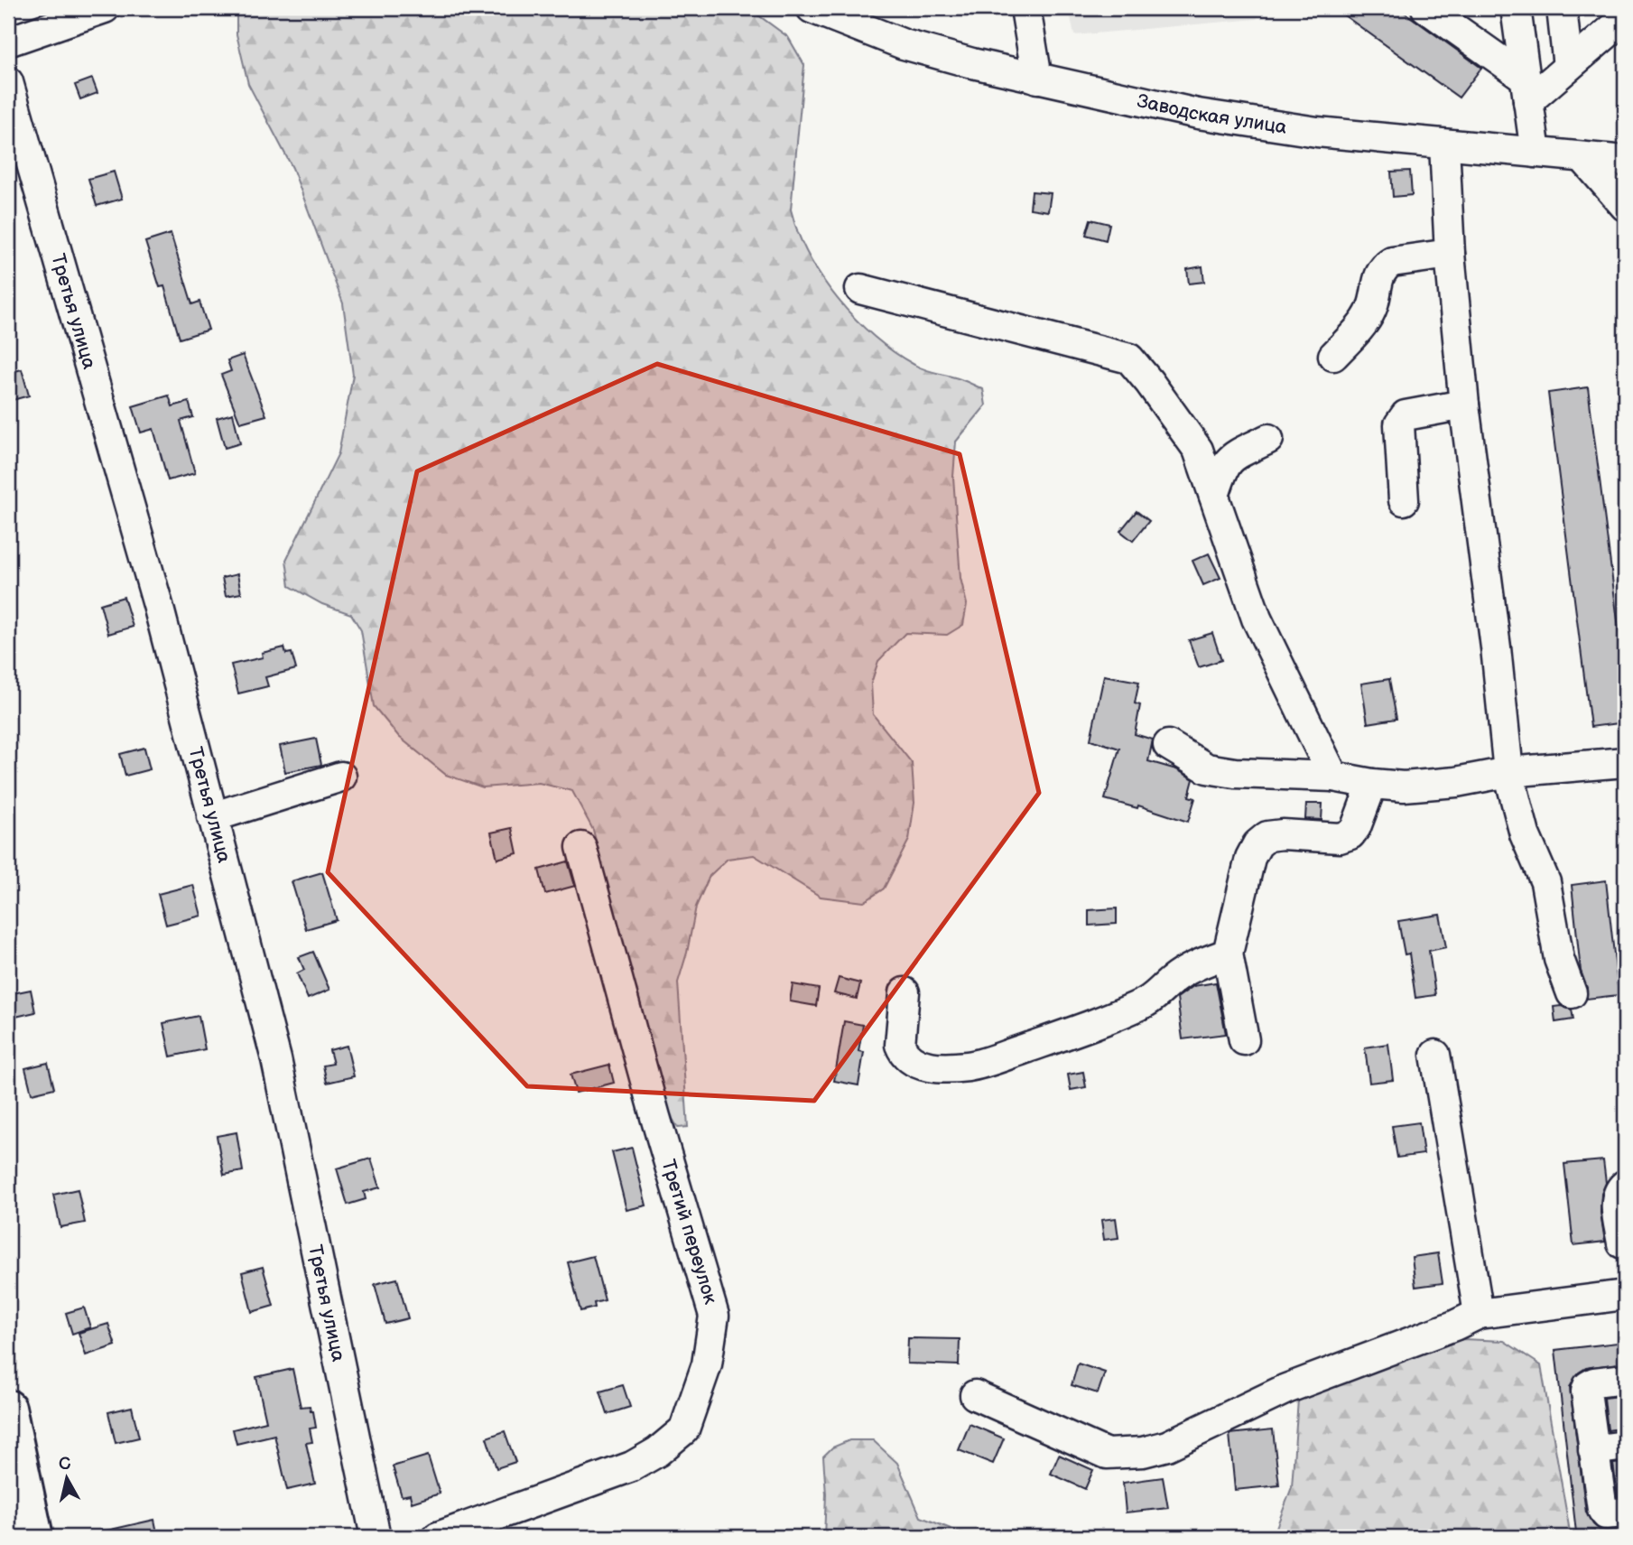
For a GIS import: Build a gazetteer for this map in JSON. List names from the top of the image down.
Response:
{
  "streets": {
    "street": ["Заводская улица", "Третья улица", "Третий переулок"]
  },
  "north": "top"
}
